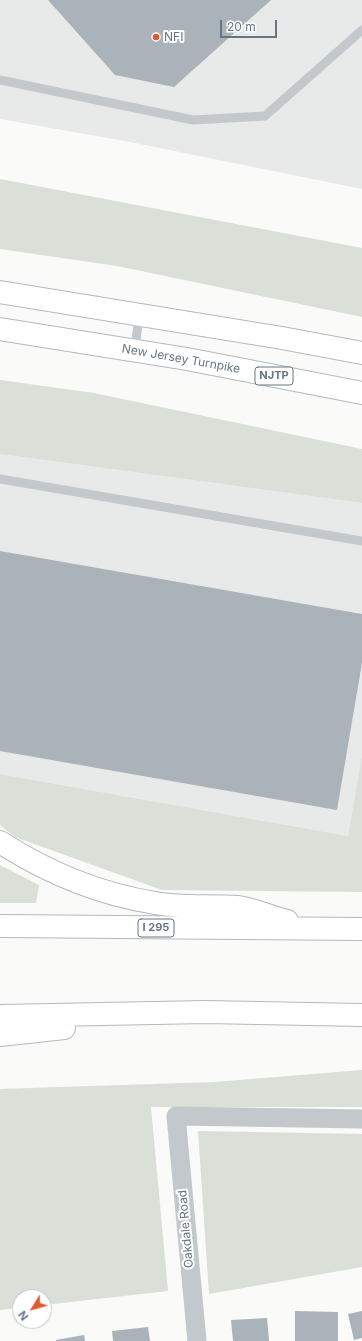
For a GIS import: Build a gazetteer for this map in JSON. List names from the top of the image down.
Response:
{
  "streets": {
    "highway": ["New Jersey Turnpike", "NJTP", "I 295"],
    "street": ["Oakdale Road"]
  },
  "places": ["NFI"],
  "scale_bar": "20 m",
  "north": "bottom left"
}
